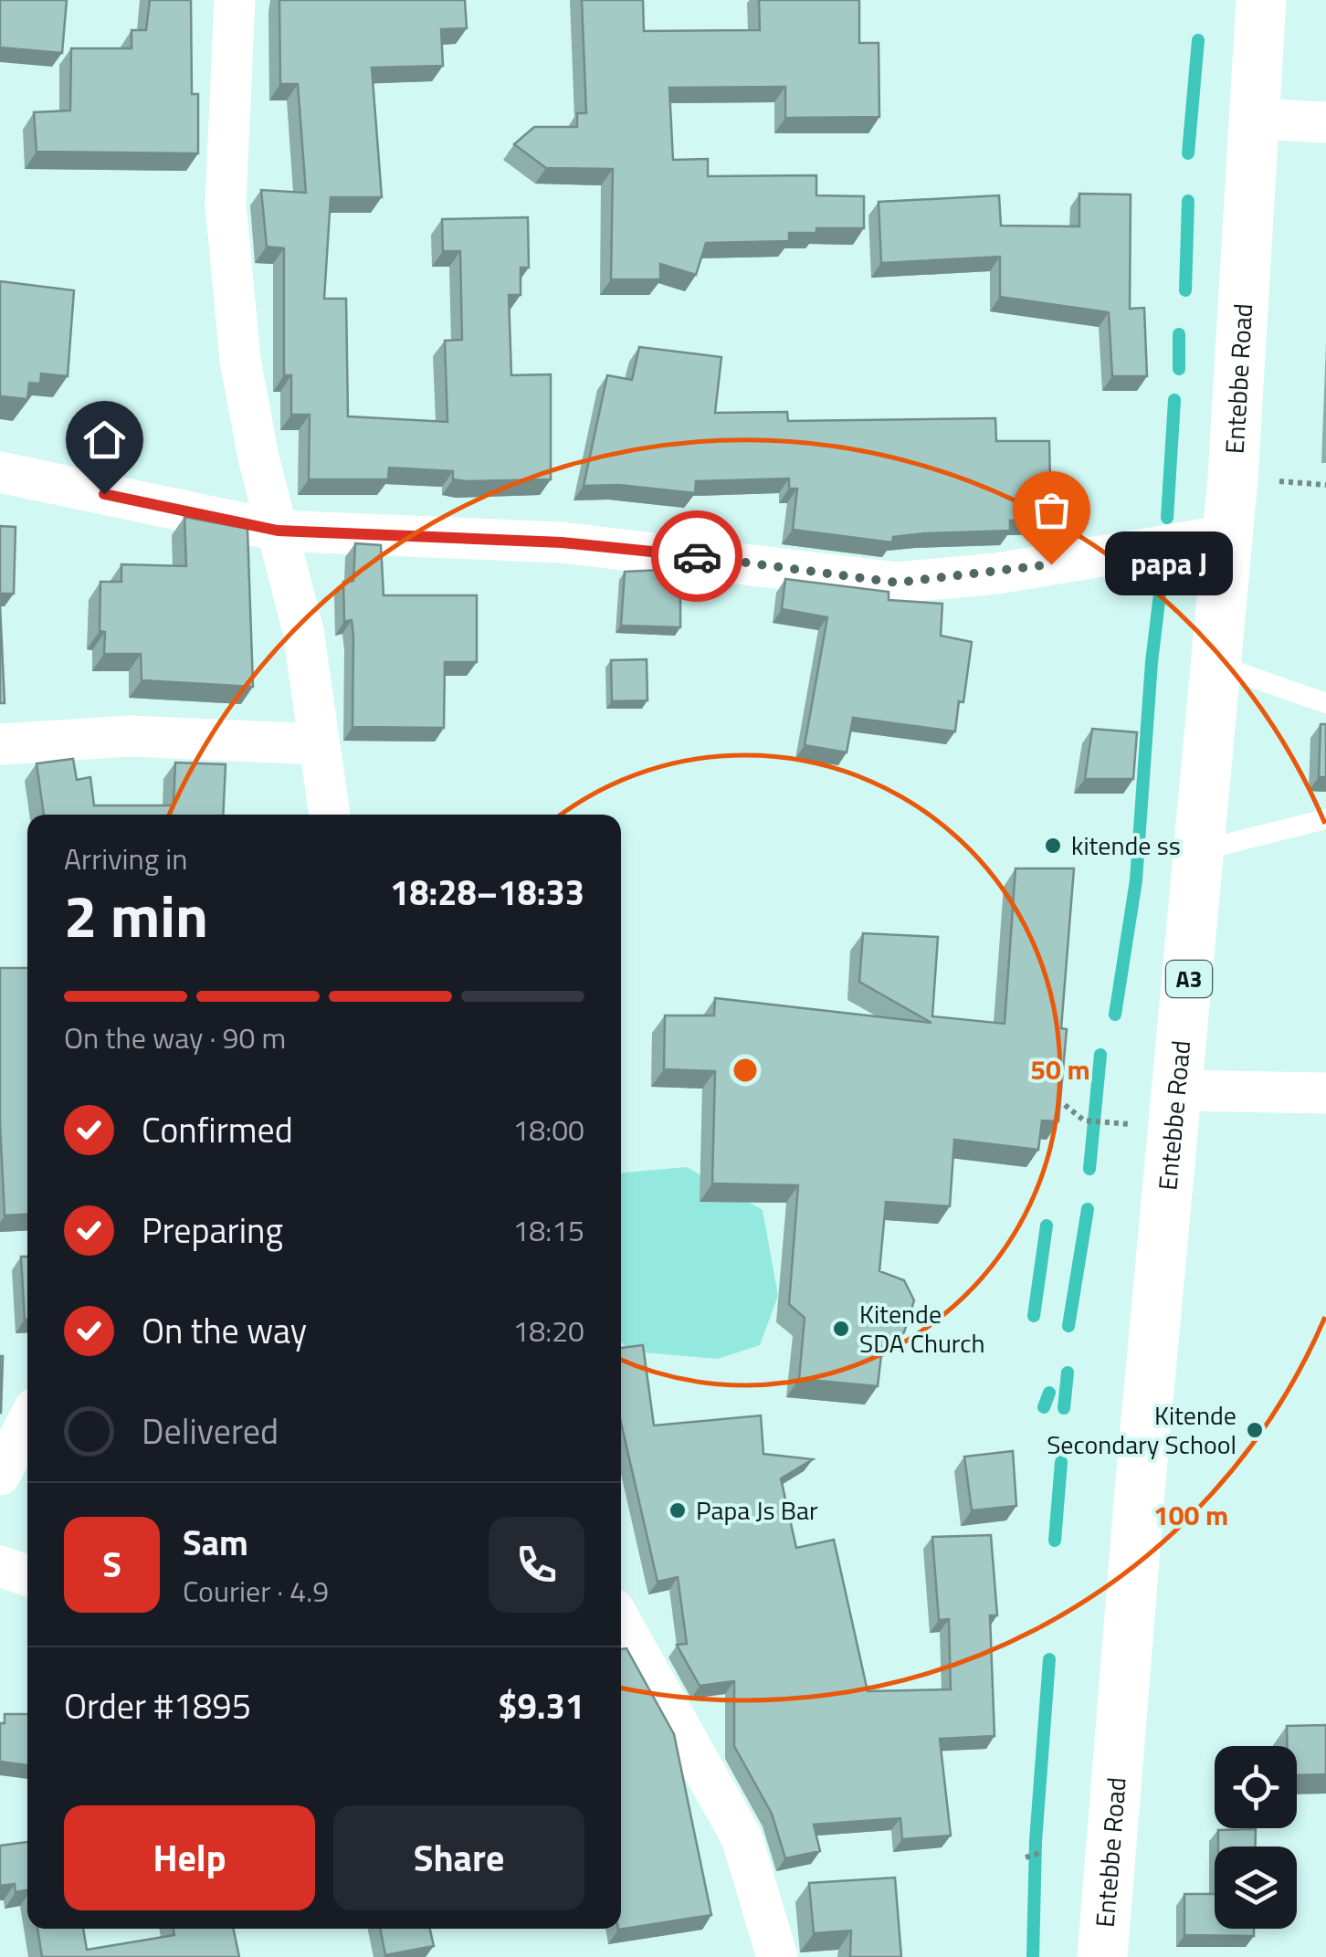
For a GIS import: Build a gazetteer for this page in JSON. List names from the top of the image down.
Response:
{
  "streets": {
    "main road": ["Entebbe Road", "A3"]
  },
  "places": [
    "papa J",
    "kitende ss",
    "Kitende SDA Church",
    "Kitende Secondary School",
    "Papa Js Bar"
  ],
  "page": {
    "bubble": "papa J",
    "heading": ["2 min", "Arriving in", "18:28–18:33"],
    "panel": [
      "Sam",
      "Courier · 4.9",
      "Order #1895",
      "$9.31"
    ],
    "bar": "On the way · 90 m",
    "list": [
      ["Confirmed", "18:00"],
      ["Preparing", "18:15"],
      ["On the way", "18:20"],
      "Delivered"
    ],
    "round": "S",
    "buttons": ["Help", "Share"]
  },
  "rings": ["50 m", "100 m"]
}
